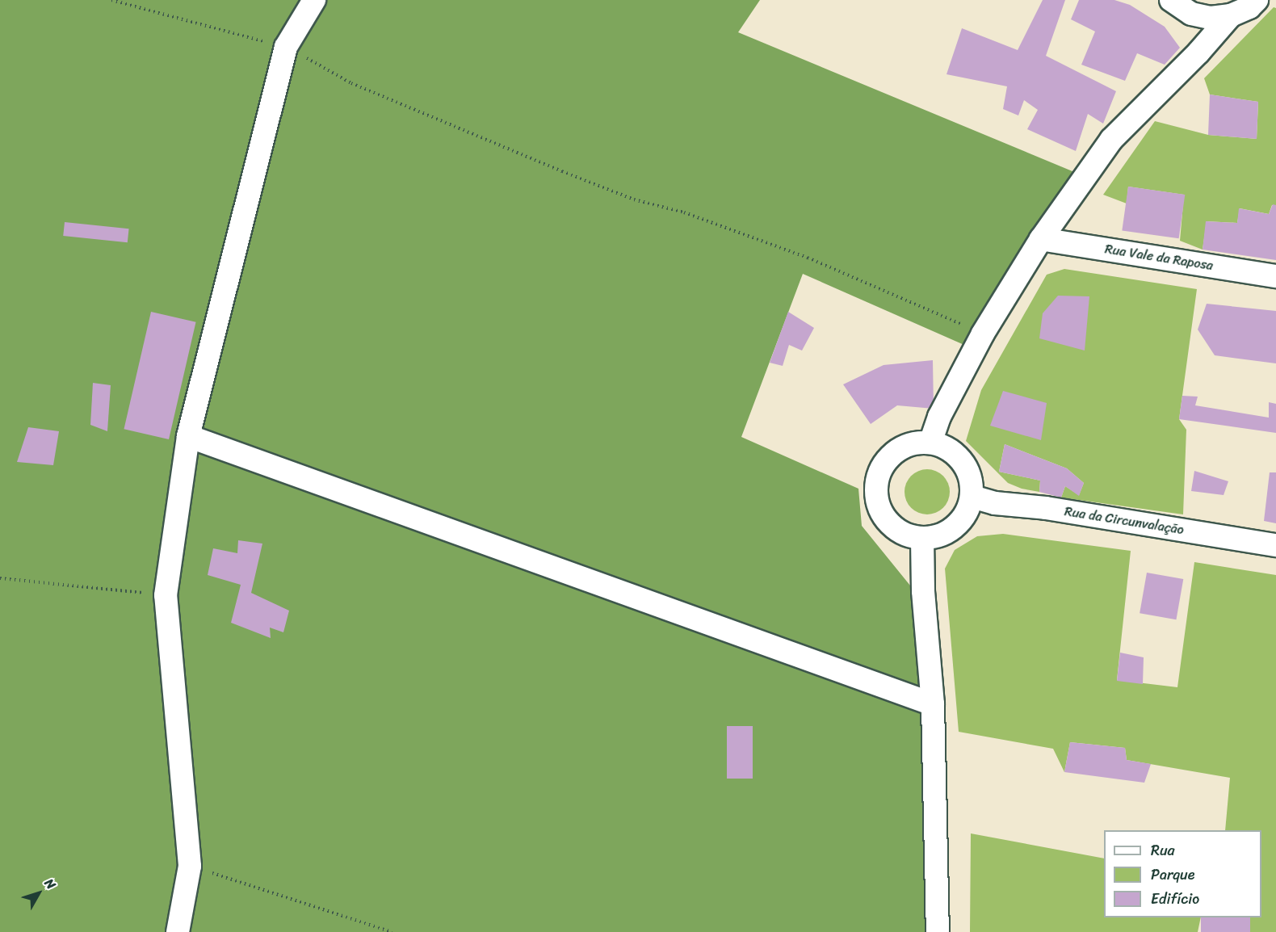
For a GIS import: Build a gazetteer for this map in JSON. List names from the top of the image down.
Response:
{
  "streets": {
    "street": ["Rua Vale da Raposa", "Rua da Circunvalação"]
  },
  "legend": ["Rua", "Parque", "Edifício"],
  "north": "top right"
}
